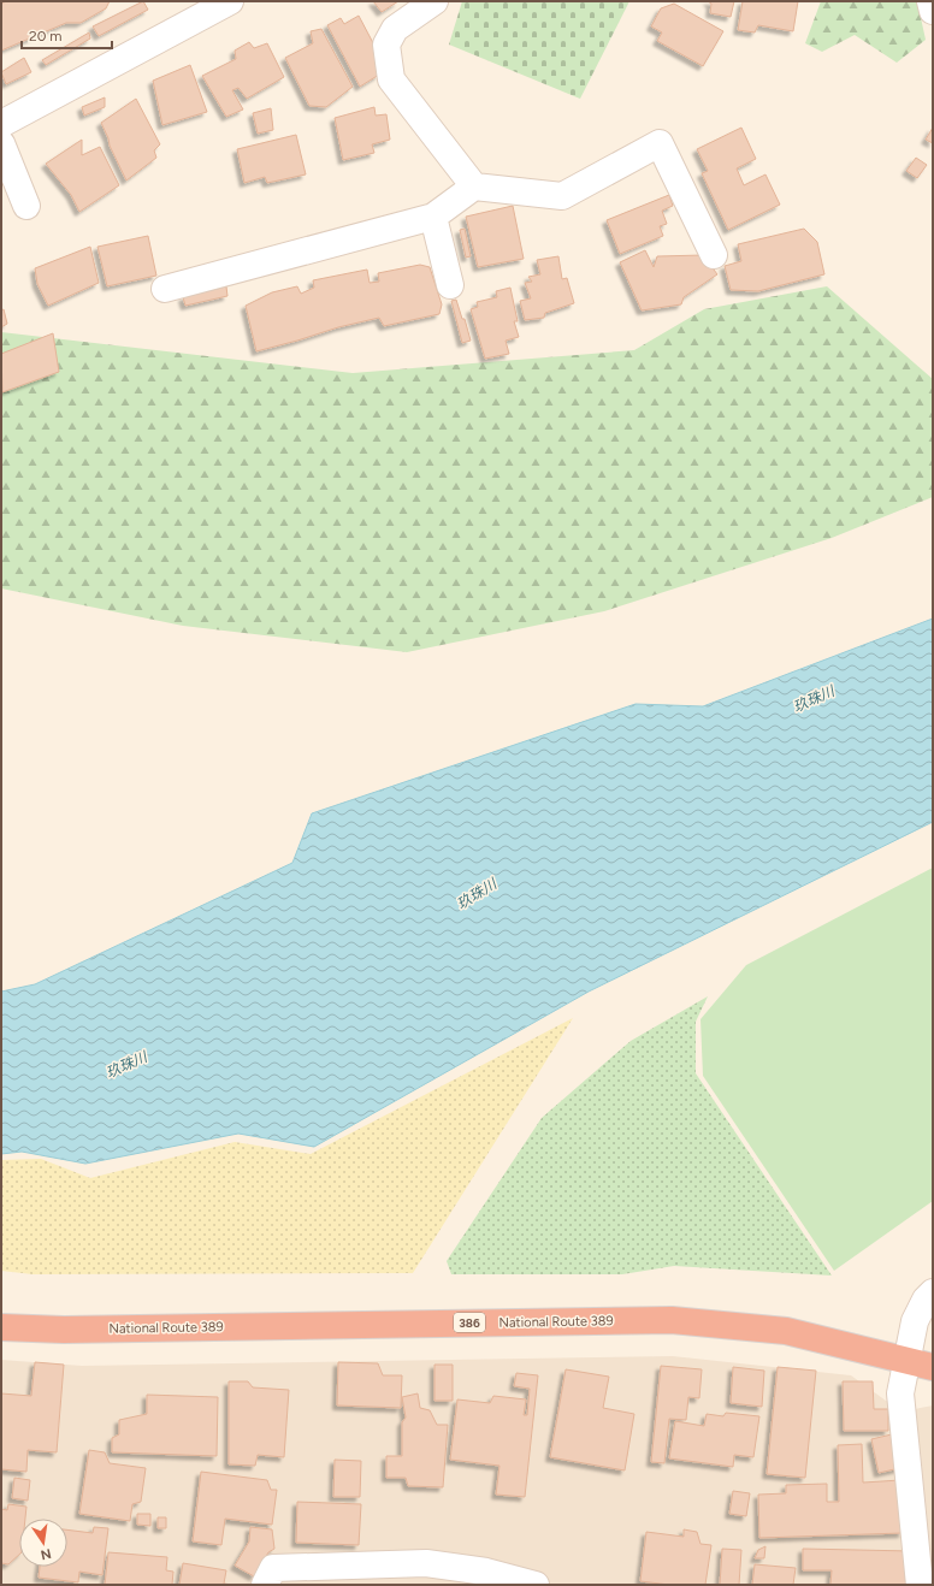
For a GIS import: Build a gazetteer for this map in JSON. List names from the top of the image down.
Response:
{
  "streets": {
    "highway": ["National Route 389", "386"]
  },
  "water": ["玖珠川"],
  "scale_bar": "20 m",
  "north": "bottom"
}
